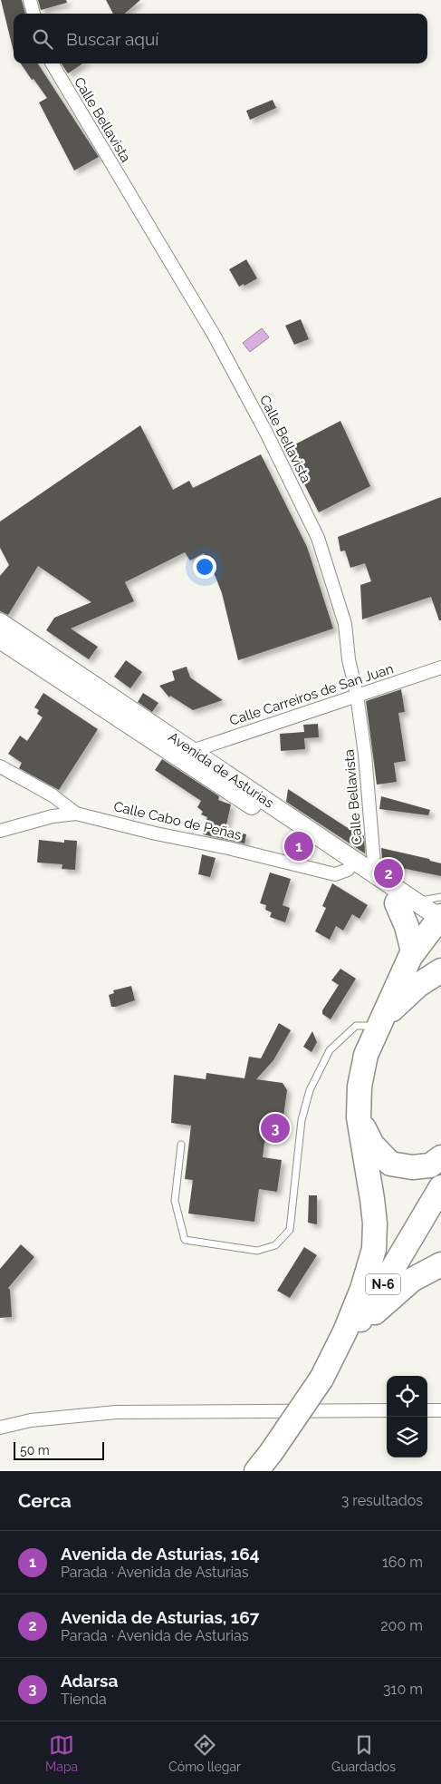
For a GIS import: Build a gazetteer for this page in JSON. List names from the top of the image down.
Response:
{
  "streets": {
    "highway": ["N-6"],
    "main road": ["Avenida de Asturias"],
    "street": ["Calle Bellavista", "Calle Carreiros de San Juan", "Calle Cabo de Peñas"]
  },
  "crossings": [
    ["Calle Bellavista", "Calle Carreiros de San Juan"],
    ["Calle Bellavista", "Avenida de Asturias"],
    ["Calle Carreiros de San Juan", "Avenida de Asturias"],
    ["Avenida de Asturias", "Calle Cabo de Peñas"]
  ],
  "scale_bar": "50 m",
  "page": {
    "search": "Buscar aquí",
    "pins": ["1", "2", "3"],
    "scale": "50 m",
    "heading": ["Cerca", "3 resultados"],
    "list": [
      {
        "mark": "1",
        "name": "Avenida de Asturias, 164",
        "note": "Parada · Avenida de Asturias",
        "value": "160 m"
      },
      {
        "mark": "2",
        "name": "Avenida de Asturias, 167",
        "note": "Parada · Avenida de Asturias",
        "value": "200 m"
      },
      {
        "mark": "3",
        "name": "Adarsa",
        "note": "Tienda",
        "value": "310 m"
      }
    ],
    "nav": ["Mapa", "Cómo llegar", "Guardados"]
  }
}
